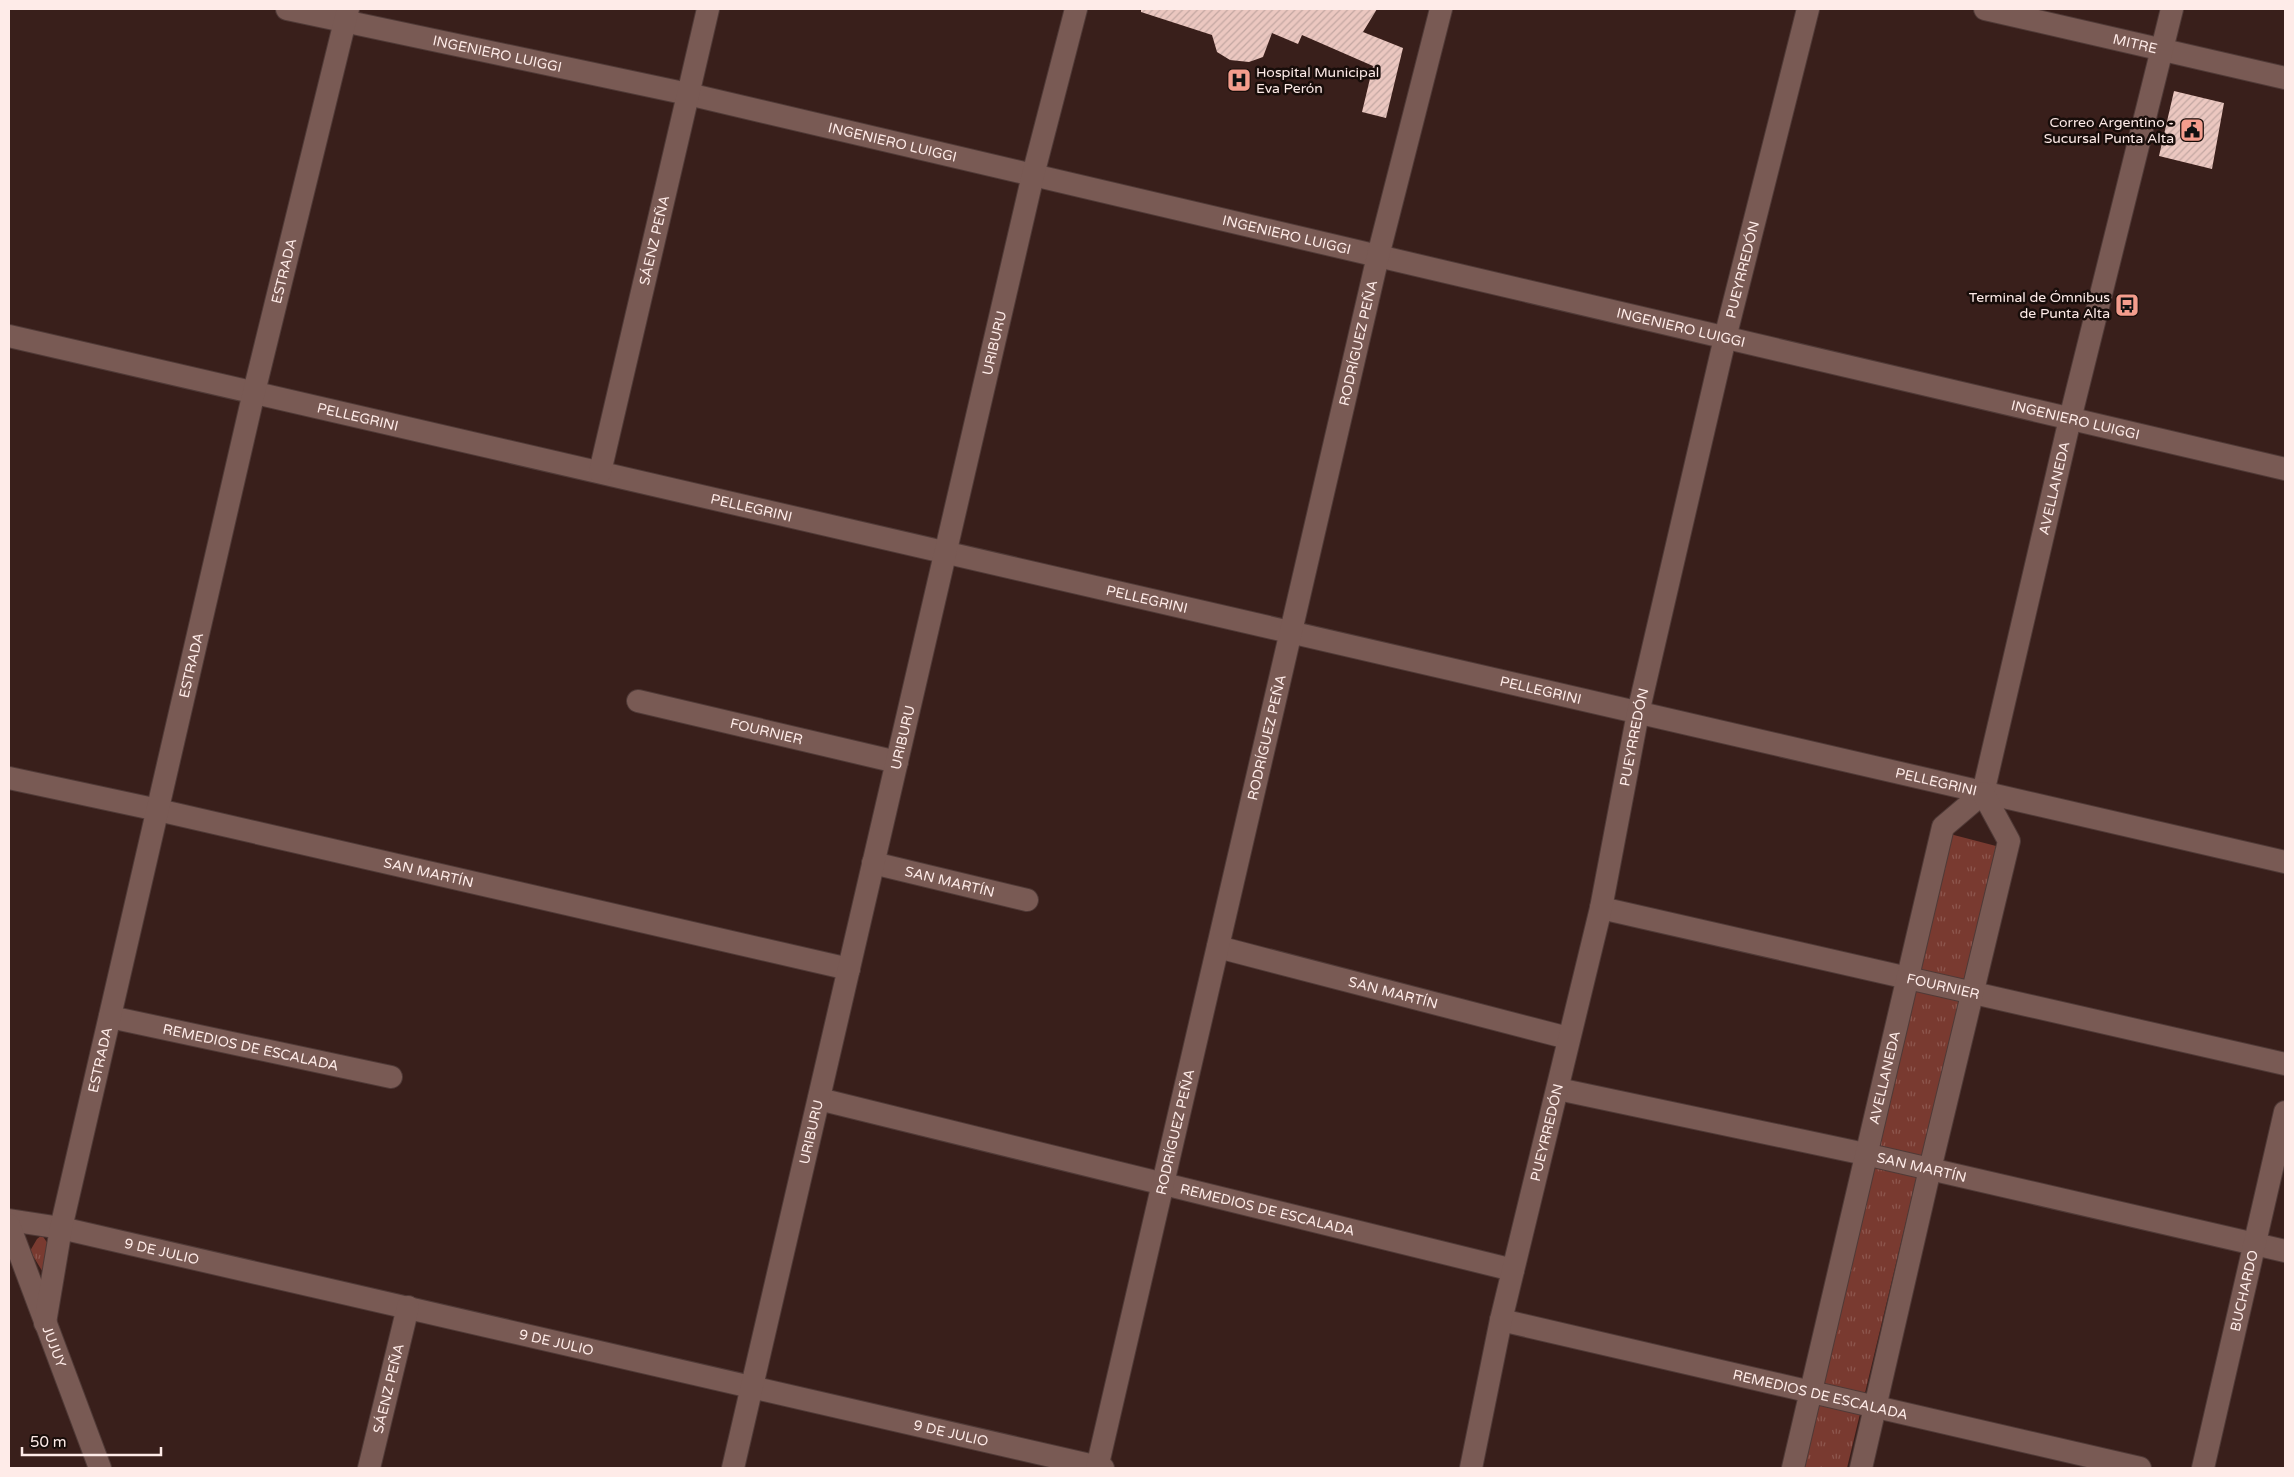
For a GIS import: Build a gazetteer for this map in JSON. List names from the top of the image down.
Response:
{
  "streets": {
    "street": [
      "MITRE",
      "INGENIERO LUIGGI",
      "SÁENZ PEÑA",
      "PUEYRREDÓN",
      "ESTRADA",
      "URIBURU",
      "RODRÍGUEZ PEÑA",
      "PELLEGRINI",
      "AVELLANEDA",
      "FOURNIER",
      "SAN MARTÍN",
      "REMEDIOS DE ESCALADA",
      "9 DE JULIO",
      "BUCHARDO",
      "JUJUY"
    ]
  },
  "crossings": [
    ["MITRE", "AVELLANEDA"],
    ["INGENIERO LUIGGI", "SÁENZ PEÑA"],
    ["INGENIERO LUIGGI", "PUEYRREDÓN"],
    ["INGENIERO LUIGGI", "ESTRADA"],
    ["INGENIERO LUIGGI", "URIBURU"],
    ["INGENIERO LUIGGI", "RODRÍGUEZ PEÑA"],
    ["INGENIERO LUIGGI", "AVELLANEDA"],
    ["SÁENZ PEÑA", "PELLEGRINI"],
    ["SÁENZ PEÑA", "9 DE JULIO"],
    ["PUEYRREDÓN", "PELLEGRINI"],
    ["PUEYRREDÓN", "FOURNIER"],
    ["PUEYRREDÓN", "SAN MARTÍN"],
    ["PUEYRREDÓN", "REMEDIOS DE ESCALADA"],
    ["ESTRADA", "PELLEGRINI"],
    ["ESTRADA", "SAN MARTÍN"],
    ["ESTRADA", "REMEDIOS DE ESCALADA"],
    ["ESTRADA", "9 DE JULIO"],
    ["ESTRADA", "JUJUY"],
    ["URIBURU", "PELLEGRINI"],
    ["URIBURU", "FOURNIER"],
    ["URIBURU", "SAN MARTÍN"],
    ["URIBURU", "REMEDIOS DE ESCALADA"],
    ["URIBURU", "9 DE JULIO"],
    ["RODRÍGUEZ PEÑA", "PELLEGRINI"],
    ["RODRÍGUEZ PEÑA", "SAN MARTÍN"],
    ["RODRÍGUEZ PEÑA", "REMEDIOS DE ESCALADA"],
    ["RODRÍGUEZ PEÑA", "9 DE JULIO"],
    ["PELLEGRINI", "AVELLANEDA"],
    ["AVELLANEDA", "FOURNIER"],
    ["AVELLANEDA", "SAN MARTÍN"],
    ["AVELLANEDA", "REMEDIOS DE ESCALADA"],
    ["SAN MARTÍN", "BUCHARDO"]
  ],
  "places": {
    "hospital": ["Hospital Municipal Eva Perón"],
    "public building": ["Correo Argentino - Sucursal Punta Alta"],
    "bus stop": ["Terminal de Ómnibus de Punta Alta"]
  },
  "scale_bar": "50 m"
}
